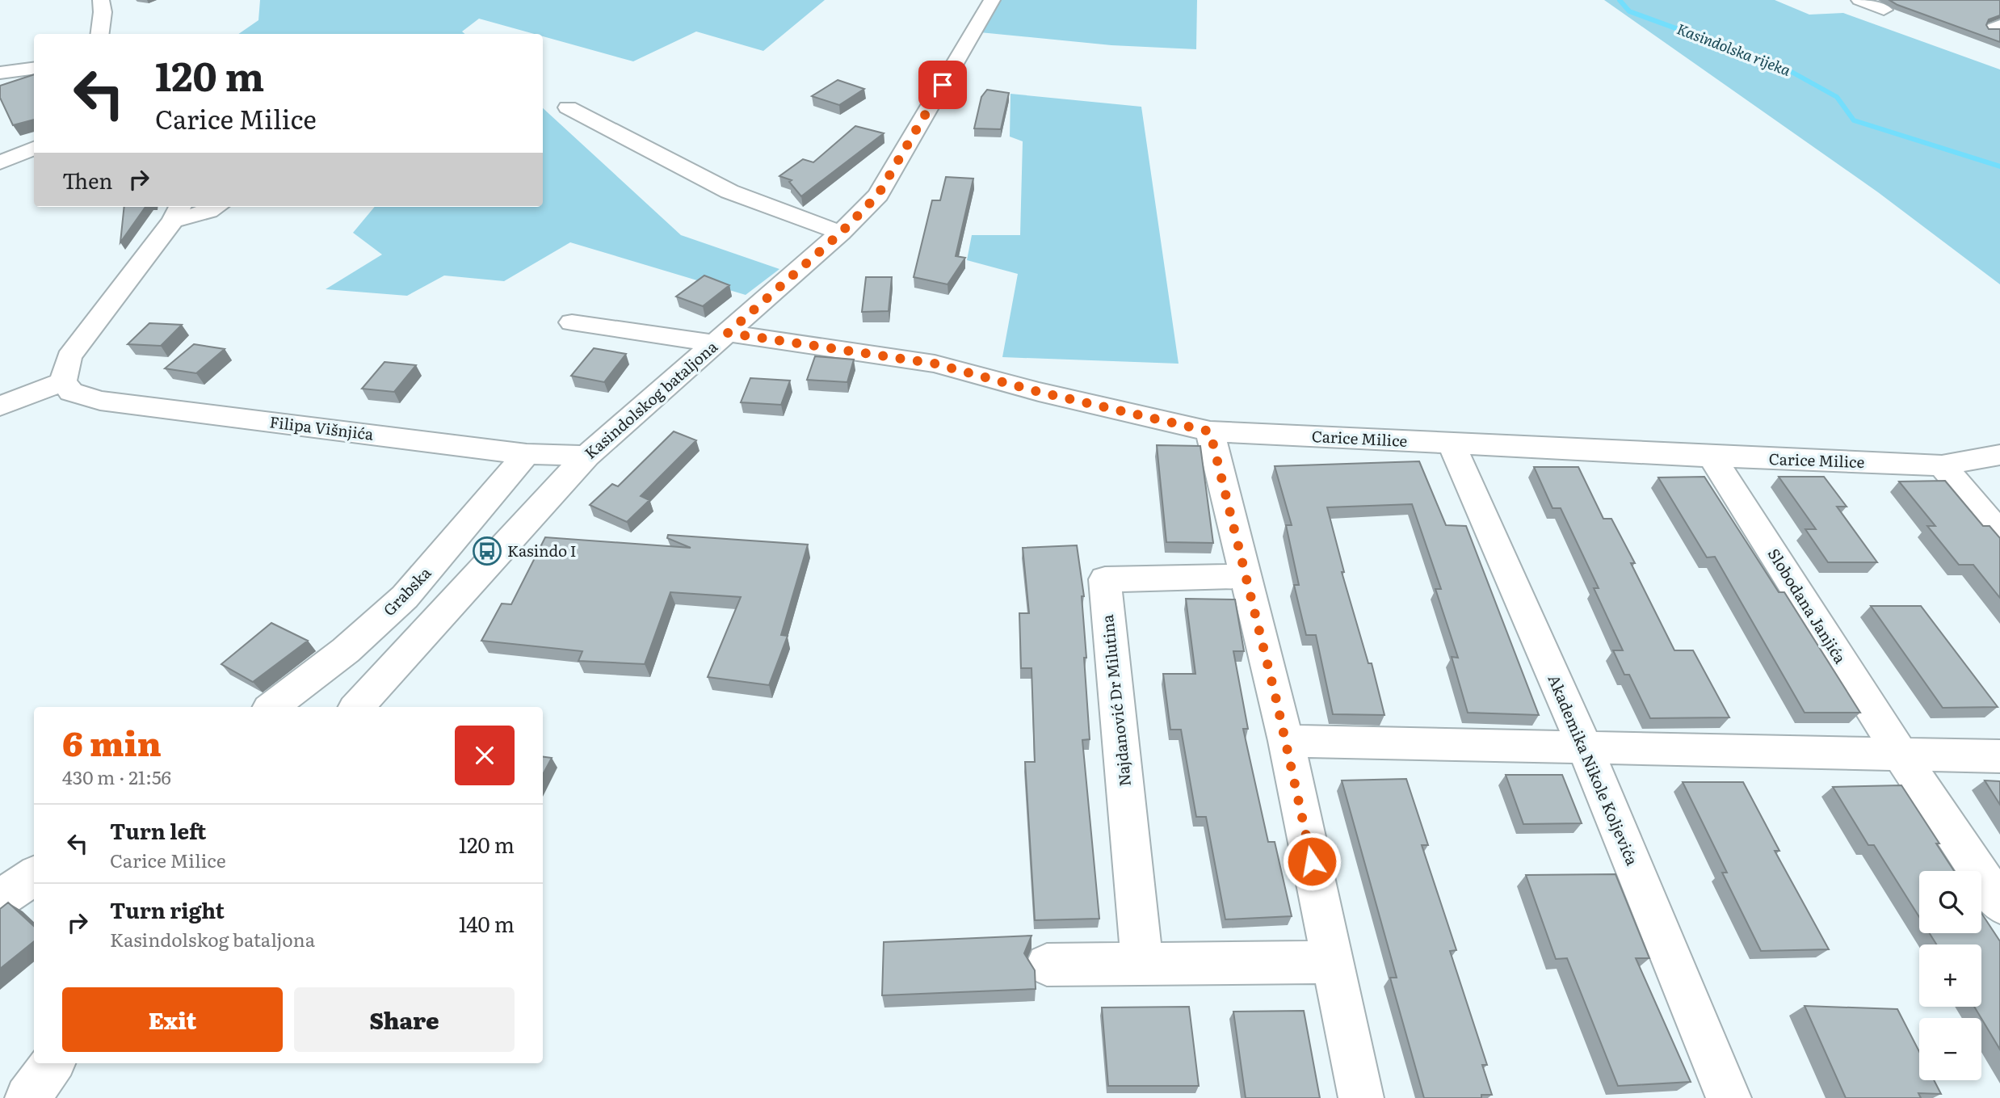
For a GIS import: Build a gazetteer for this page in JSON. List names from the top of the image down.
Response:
{
  "streets": {
    "street": [
      "Kasindolskog bataljona",
      "Filipa Višnjića",
      "Carice Milice",
      "Grabska",
      "Slobodana Janjića",
      "Najdanović Dr Milutina",
      "Akademika Nikole Koljevića"
    ]
  },
  "crossings": [
    ["Kasindolskog bataljona", "Filipa Višnjića"],
    ["Kasindolskog bataljona", "Carice Milice"],
    ["Filipa Višnjića", "Grabska"],
    ["Carice Milice", "Slobodana Janjića"],
    ["Carice Milice", "Akademika Nikole Koljevića"]
  ],
  "water": ["Kasindolska rijeka"],
  "places": {
    "bus stop": ["Kasindo I"]
  },
  "page": {
    "turn": ["120 m", "Carice Milice"],
    "then": "Then",
    "heading": ["6 min", "430 m · 21:56"],
    "list": [
      {
        "name": "Turn left",
        "note": "Carice Milice",
        "value": "120 m"
      },
      {
        "name": "Turn right",
        "note": "Kasindolskog bataljona",
        "value": "140 m"
      }
    ],
    "map_buttons": ["+", "−"],
    "buttons": ["Exit", "Share"]
  }
}
